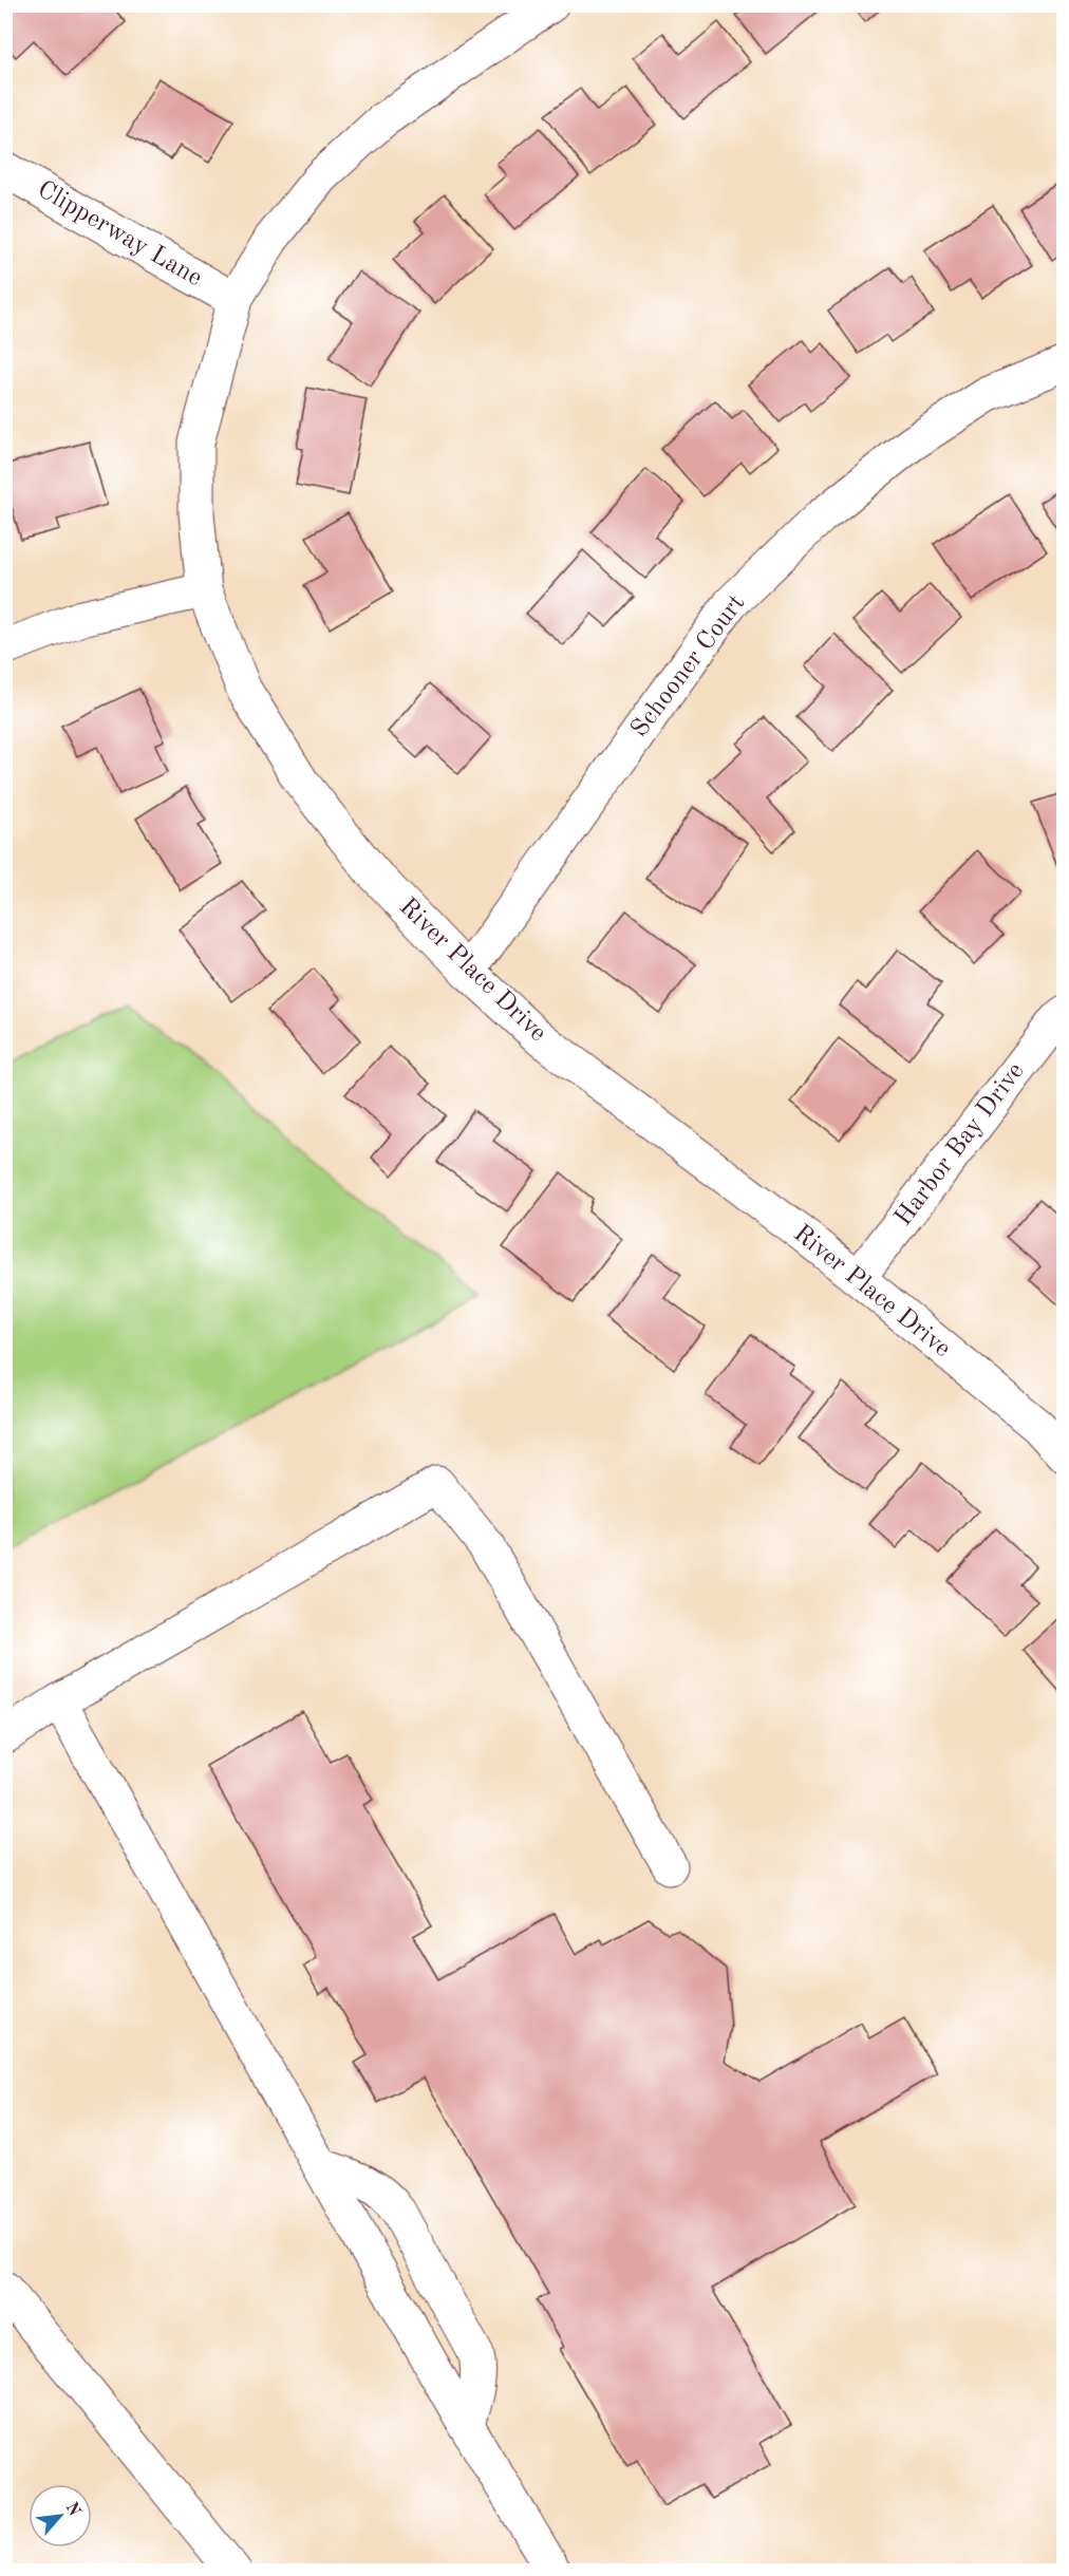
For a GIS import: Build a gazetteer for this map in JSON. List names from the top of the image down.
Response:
{
  "streets": {
    "street": [
      "Clipperway Lane",
      "Schooner Court",
      "River Place Drive",
      "Harbor Bay Drive"
    ]
  },
  "crossings": [
    ["Clipperway Lane", "River Place Drive"],
    ["Schooner Court", "River Place Drive"],
    ["River Place Drive", "Harbor Bay Drive"]
  ],
  "north": "top right"
}
